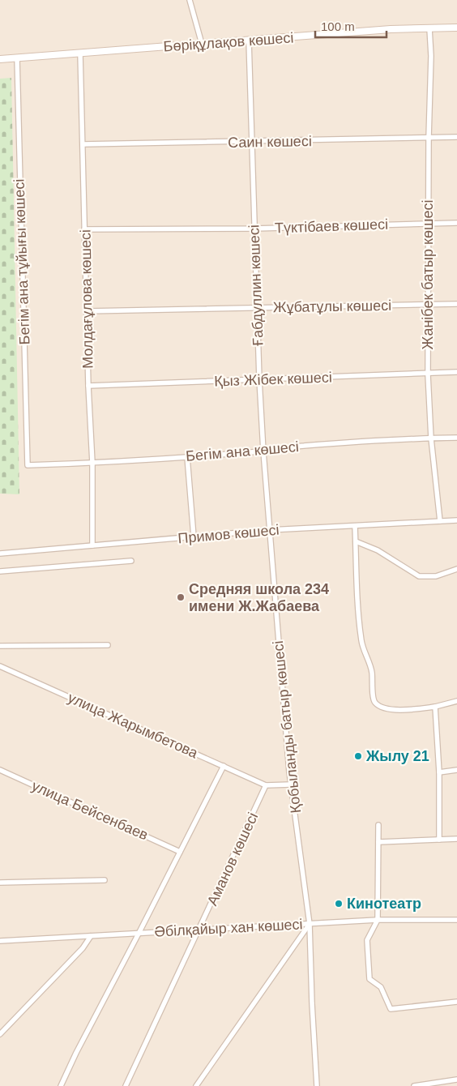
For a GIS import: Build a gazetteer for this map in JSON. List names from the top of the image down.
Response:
{
  "streets": {
    "street": [
      "Бөріқұлақов көшесі",
      "Саин көшесі",
      "Түктібаев көшесі",
      "Бегім ана тұйығы көшесі",
      "Жанібек батыр көшесі",
      "Ғабдуллин көшесі",
      "Молдағұлова көшесі",
      "Жұбатұлы көшесі",
      "Қыз Жібек көшесі",
      "Бегім ана көшесі",
      "Примов көшесі",
      "улица Жарымбетова",
      "Қобыланды батыр көшесі",
      "улица Бейсенбаев",
      "Аманов көшесі",
      "Әбілқайыр хан көшесі"
    ]
  },
  "crossings": [
    ["Бөріқұлақов көшесі", "Бегім ана тұйығы көшесі"],
    ["Бөріқұлақов көшесі", "Жанібек батыр көшесі"],
    ["Бөріқұлақов көшесі", "Ғабдуллин көшесі"],
    ["Бөріқұлақов көшесі", "Молдағұлова көшесі"],
    ["Саин көшесі", "Жанібек батыр көшесі"],
    ["Саин көшесі", "Ғабдуллин көшесі"],
    ["Саин көшесі", "Молдағұлова көшесі"],
    ["Түктібаев көшесі", "Жанібек батыр көшесі"],
    ["Түктібаев көшесі", "Ғабдуллин көшесі"],
    ["Түктібаев көшесі", "Молдағұлова көшесі"],
    ["Бегім ана тұйығы көшесі", "Бегім ана көшесі"],
    ["Жанібек батыр көшесі", "Жұбатұлы көшесі"],
    ["Жанібек батыр көшесі", "Қыз Жібек көшесі"],
    ["Жанібек батыр көшесі", "Бегім ана көшесі"],
    ["Жанібек батыр көшесі", "Примов көшесі"],
    ["Ғабдуллин көшесі", "Жұбатұлы көшесі"],
    ["Ғабдуллин көшесі", "Қыз Жібек көшесі"],
    ["Ғабдуллин көшесі", "Бегім ана көшесі"],
    ["Ғабдуллин көшесі", "Примов көшесі"],
    ["Ғабдуллин көшесі", "Қобыланды батыр көшесі"],
    ["Молдағұлова көшесі", "Жұбатұлы көшесі"],
    ["Молдағұлова көшесі", "Қыз Жібек көшесі"],
    ["Молдағұлова көшесі", "Бегім ана көшесі"],
    ["Молдағұлова көшесі", "Примов көшесі"],
    ["Примов көшесі", "Қобыланды батыр көшесі"],
    ["улица Жарымбетова", "Аманов көшесі"],
    ["Қобыланды батыр көшесі", "Әбілқайыр хан көшесі"],
    ["Аманов көшесі", "Әбілқайыр хан көшесі"]
  ],
  "places": ["Средняя школа 234 имени Ж.Жабаева", "Жылу 21", "Кинотеатр"],
  "scale_bar": "100 m"
}
